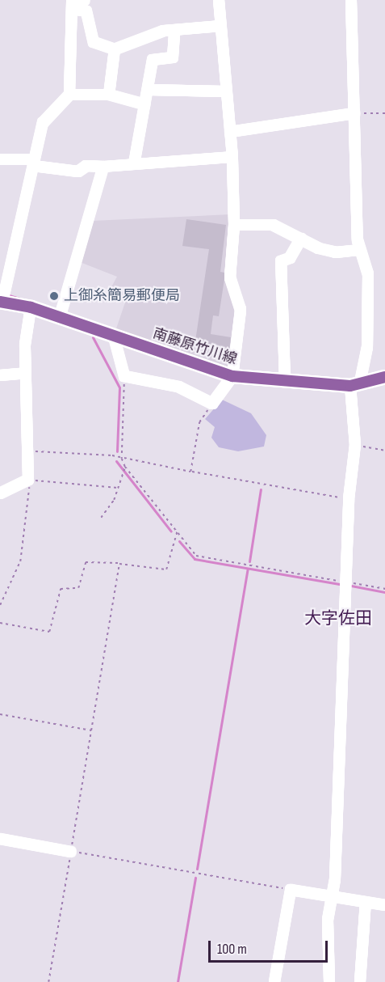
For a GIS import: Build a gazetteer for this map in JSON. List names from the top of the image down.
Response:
{
  "streets": {
    "main road": ["南藤原竹川線"]
  },
  "districts": ["大字佐田"],
  "places": ["上御糸簡易郵便局"],
  "scale_bar": "100 m"
}
